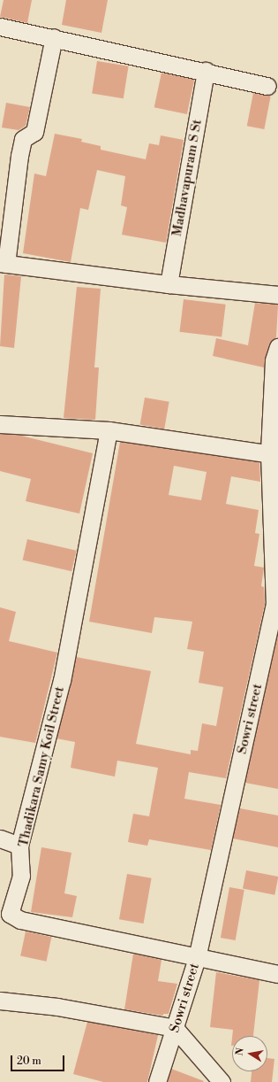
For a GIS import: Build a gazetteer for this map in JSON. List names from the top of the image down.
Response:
{
  "streets": {
    "street": ["Madhavapuram S St", "Sowri street", "Thadikara Samy Koil Street"]
  },
  "crossings": [
    ["Sowri street", "Thadikara Samy Koil Street"]
  ],
  "scale_bar": "20 m",
  "north": "left"
}
